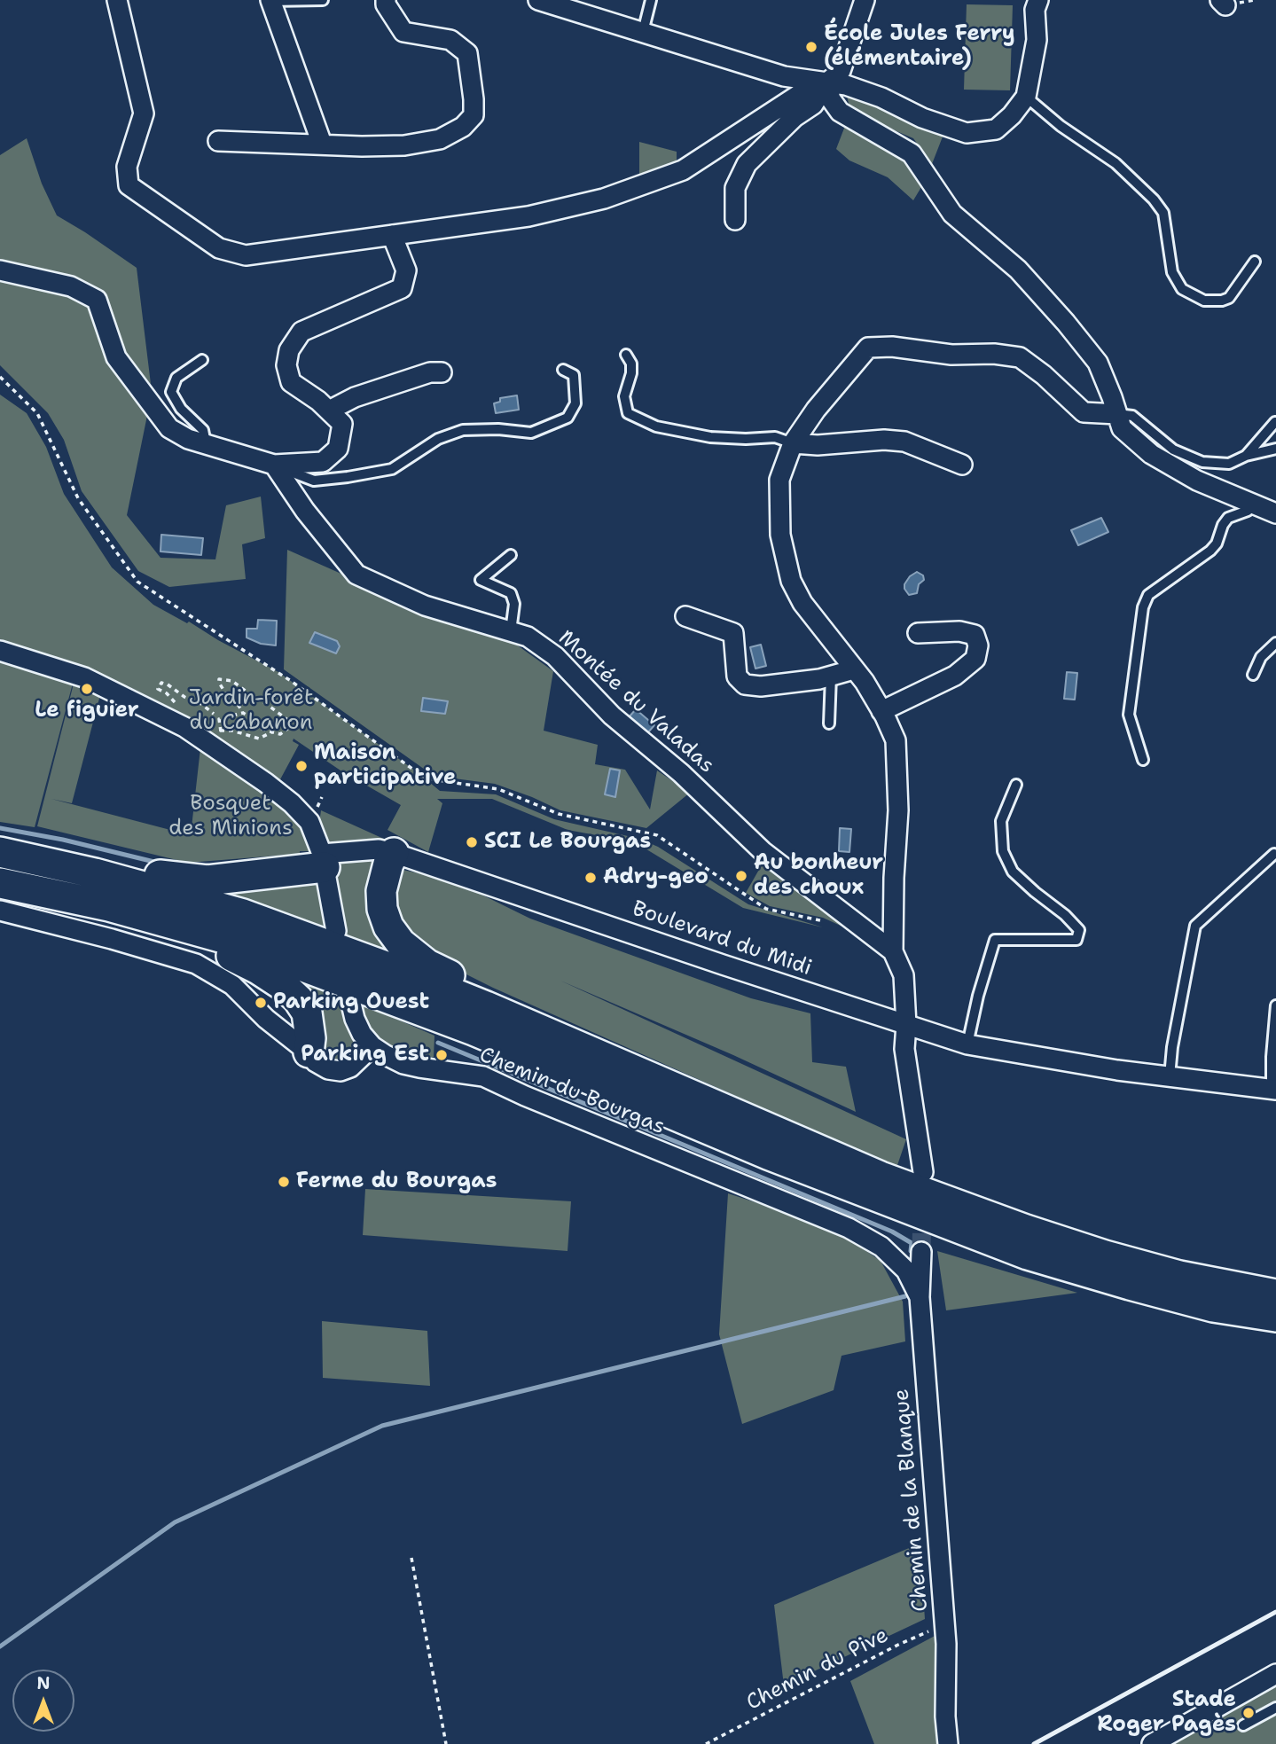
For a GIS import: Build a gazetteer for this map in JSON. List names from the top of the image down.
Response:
{
  "streets": {
    "street": [
      "Montée du Valadas",
      "Boulevard du Midi",
      "Chemin du Bourgas",
      "Chemin de la Blanque"
    ],
    "path": ["Chemin du Pive"]
  },
  "crossings": [
    ["Chemin du Bourgas", "Chemin de la Blanque"],
    ["Chemin de la Blanque", "Chemin du Pive"]
  ],
  "parks": ["Jardin-forêt du Cabanon", "Bosquet des Minions"],
  "places": [
    "École Jules Ferry (élémentaire)",
    "Le figuier",
    "Maison participative",
    "SCI Le Bourgas",
    "Au bonheur des choux",
    "Adry-geo",
    "Parking Ouest",
    "Parking Est",
    "Ferme du Bourgas",
    "Stade Roger Pagès"
  ],
  "north": "top"
}
